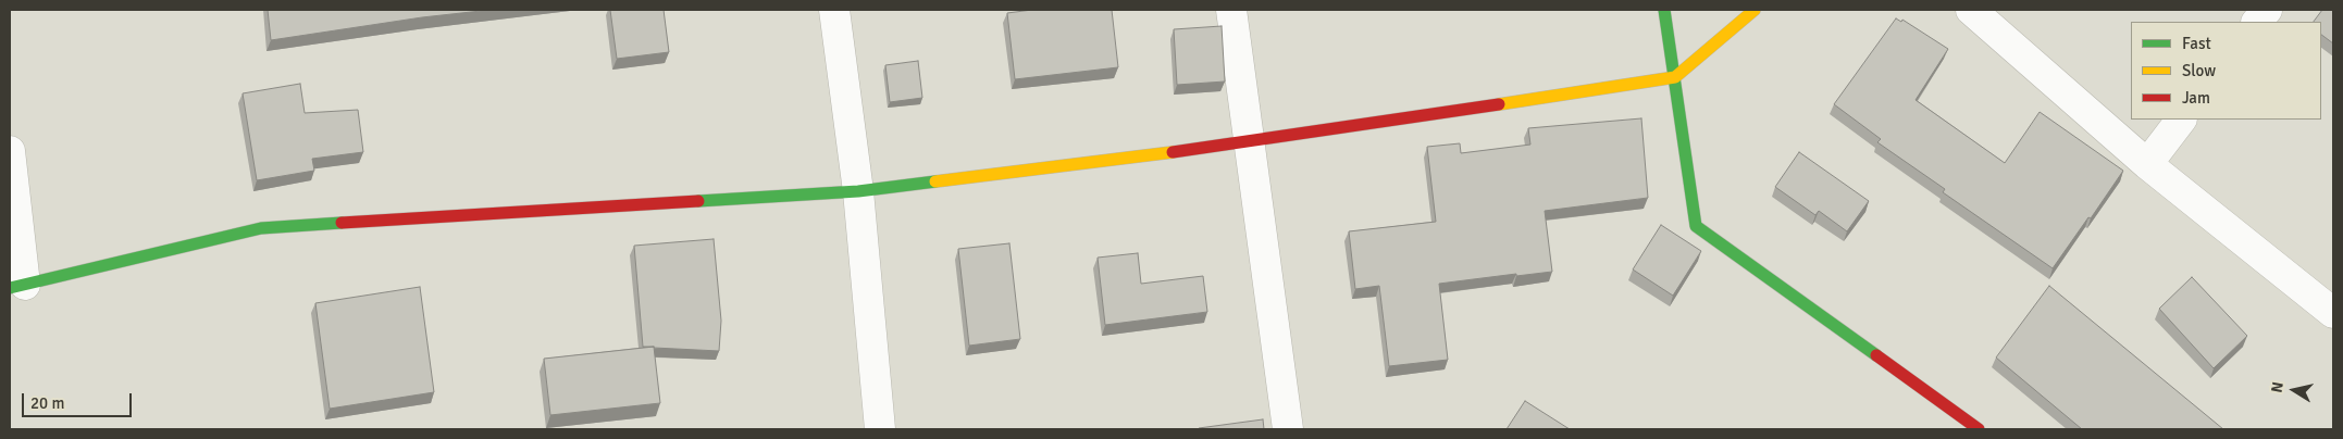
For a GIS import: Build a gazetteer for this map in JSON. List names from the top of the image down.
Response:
{
  "legend": ["Fast", "Slow", "Jam"],
  "scale_bar": "20 m",
  "north": "left"
}
